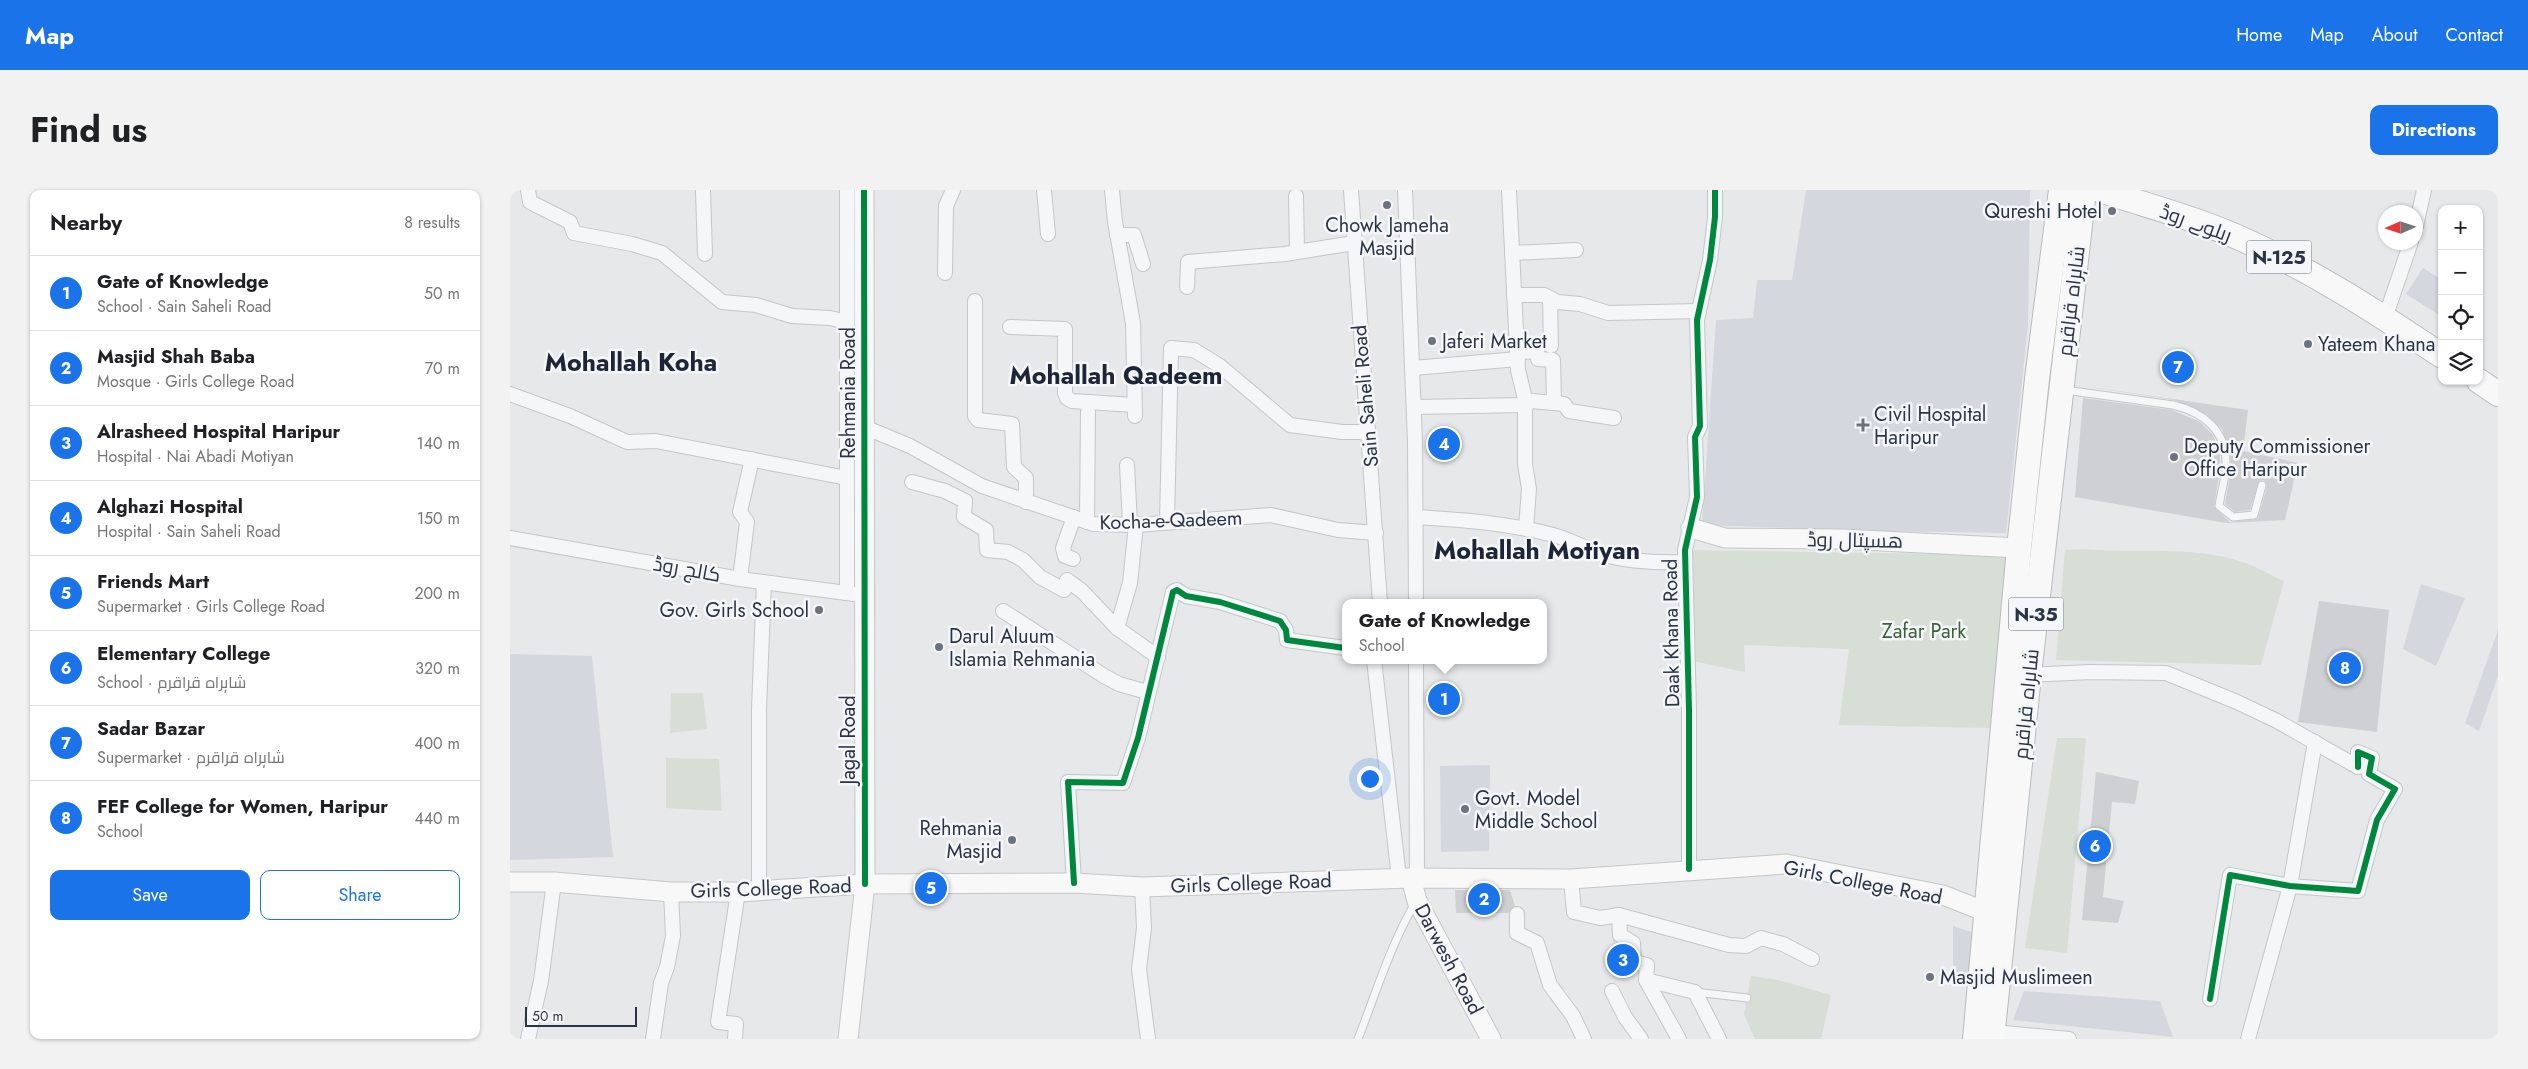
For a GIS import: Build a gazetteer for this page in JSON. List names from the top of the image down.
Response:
{
  "streets": {
    "highway": [
      "ریلوے روڈ",
      "N-125",
      "شاہراہ قراقرم",
      "N-35"
    ],
    "main road": [
      "Rehmania Road",
      "ھسپتال روڈ",
      "Jagal Road",
      "Girls College Road",
      "Darwesh Road"
    ],
    "street": [
      "Sain Saheli Road",
      "Kocha-e-Qadeem",
      "کالج روڈ",
      "Daak Khana Road"
    ]
  },
  "crossings": [
    ["شاہراہ قراقرم", "ھسپتال روڈ"],
    ["شاہراہ قراقرم", "Girls College Road"],
    ["Rehmania Road", "Kocha-e-Qadeem"],
    ["Rehmania Road", "کالج روڈ"],
    ["Rehmania Road", "Jagal Road"],
    ["Sain Saheli Road", "Kocha-e-Qadeem"],
    ["ھسپتال روڈ", "Daak Khana Road"],
    ["کالج روڈ", "Jagal Road"],
    ["Daak Khana Road", "Girls College Road"],
    ["Jagal Road", "Girls College Road"],
    ["Girls College Road", "Darwesh Road"]
  ],
  "districts": ["Mohallah Koha", "Mohallah Qadeem", "Mohallah Motiyan"],
  "parks": ["Zafar Park"],
  "places": {
    "other": [
      "Chowk Jameha Masjid",
      "Qureshi Hotel",
      "Jaferi Market",
      "Yateem Khana",
      "Deputy Commissioner Office Haripur",
      "Gov. Girls School",
      "Darul Aluum Islamia Rehmania",
      "Govt. Model Middle School",
      "Rehmania Masjid",
      "Masjid Muslimeen"
    ],
    "health": ["Civil Hospital Haripur"]
  },
  "scale_bar": "50 m",
  "north": "left",
  "page": {
    "header": "Map",
    "nav": [
      "Home",
      "Map",
      "About",
      "Contact"
    ],
    "title": "Find us",
    "buttons": [
      "Directions",
      ["Save", "Share"]
    ],
    "heading": ["Nearby", "8 results"],
    "map_buttons": ["+", "−"],
    "list": [
      {
        "mark": "1",
        "name": "Gate of Knowledge",
        "note": "School · Sain Saheli Road",
        "value": "50 m"
      },
      {
        "mark": "2",
        "name": "Masjid Shah Baba",
        "note": "Mosque · Girls College Road",
        "value": "70 m"
      },
      {
        "mark": "3",
        "name": "Alrasheed Hospital Haripur",
        "note": "Hospital · Nai Abadi Motiyan",
        "value": "140 m"
      },
      {
        "mark": "4",
        "name": "Alghazi Hospital",
        "note": "Hospital · Sain Saheli Road",
        "value": "150 m"
      },
      {
        "mark": "5",
        "name": "Friends Mart",
        "note": "Supermarket · Girls College Road",
        "value": "200 m"
      },
      {
        "mark": "6",
        "name": "Elementary College",
        "note": "School · شاہراہ قراقرم",
        "value": "320 m"
      },
      {
        "mark": "7",
        "name": "Sadar Bazar",
        "note": "Supermarket · شاہراہ قراقرم",
        "value": "400 m"
      },
      {
        "mark": "8",
        "name": "FEF College for Women, Haripur",
        "note": "School",
        "value": "440 m"
      }
    ],
    "pins": [
      "7",
      "4",
      "8",
      "1",
      "6",
      "5",
      "2",
      "3"
    ],
    "popup": ["Gate of Knowledge", "School"],
    "scale": "50 m"
  }
}
